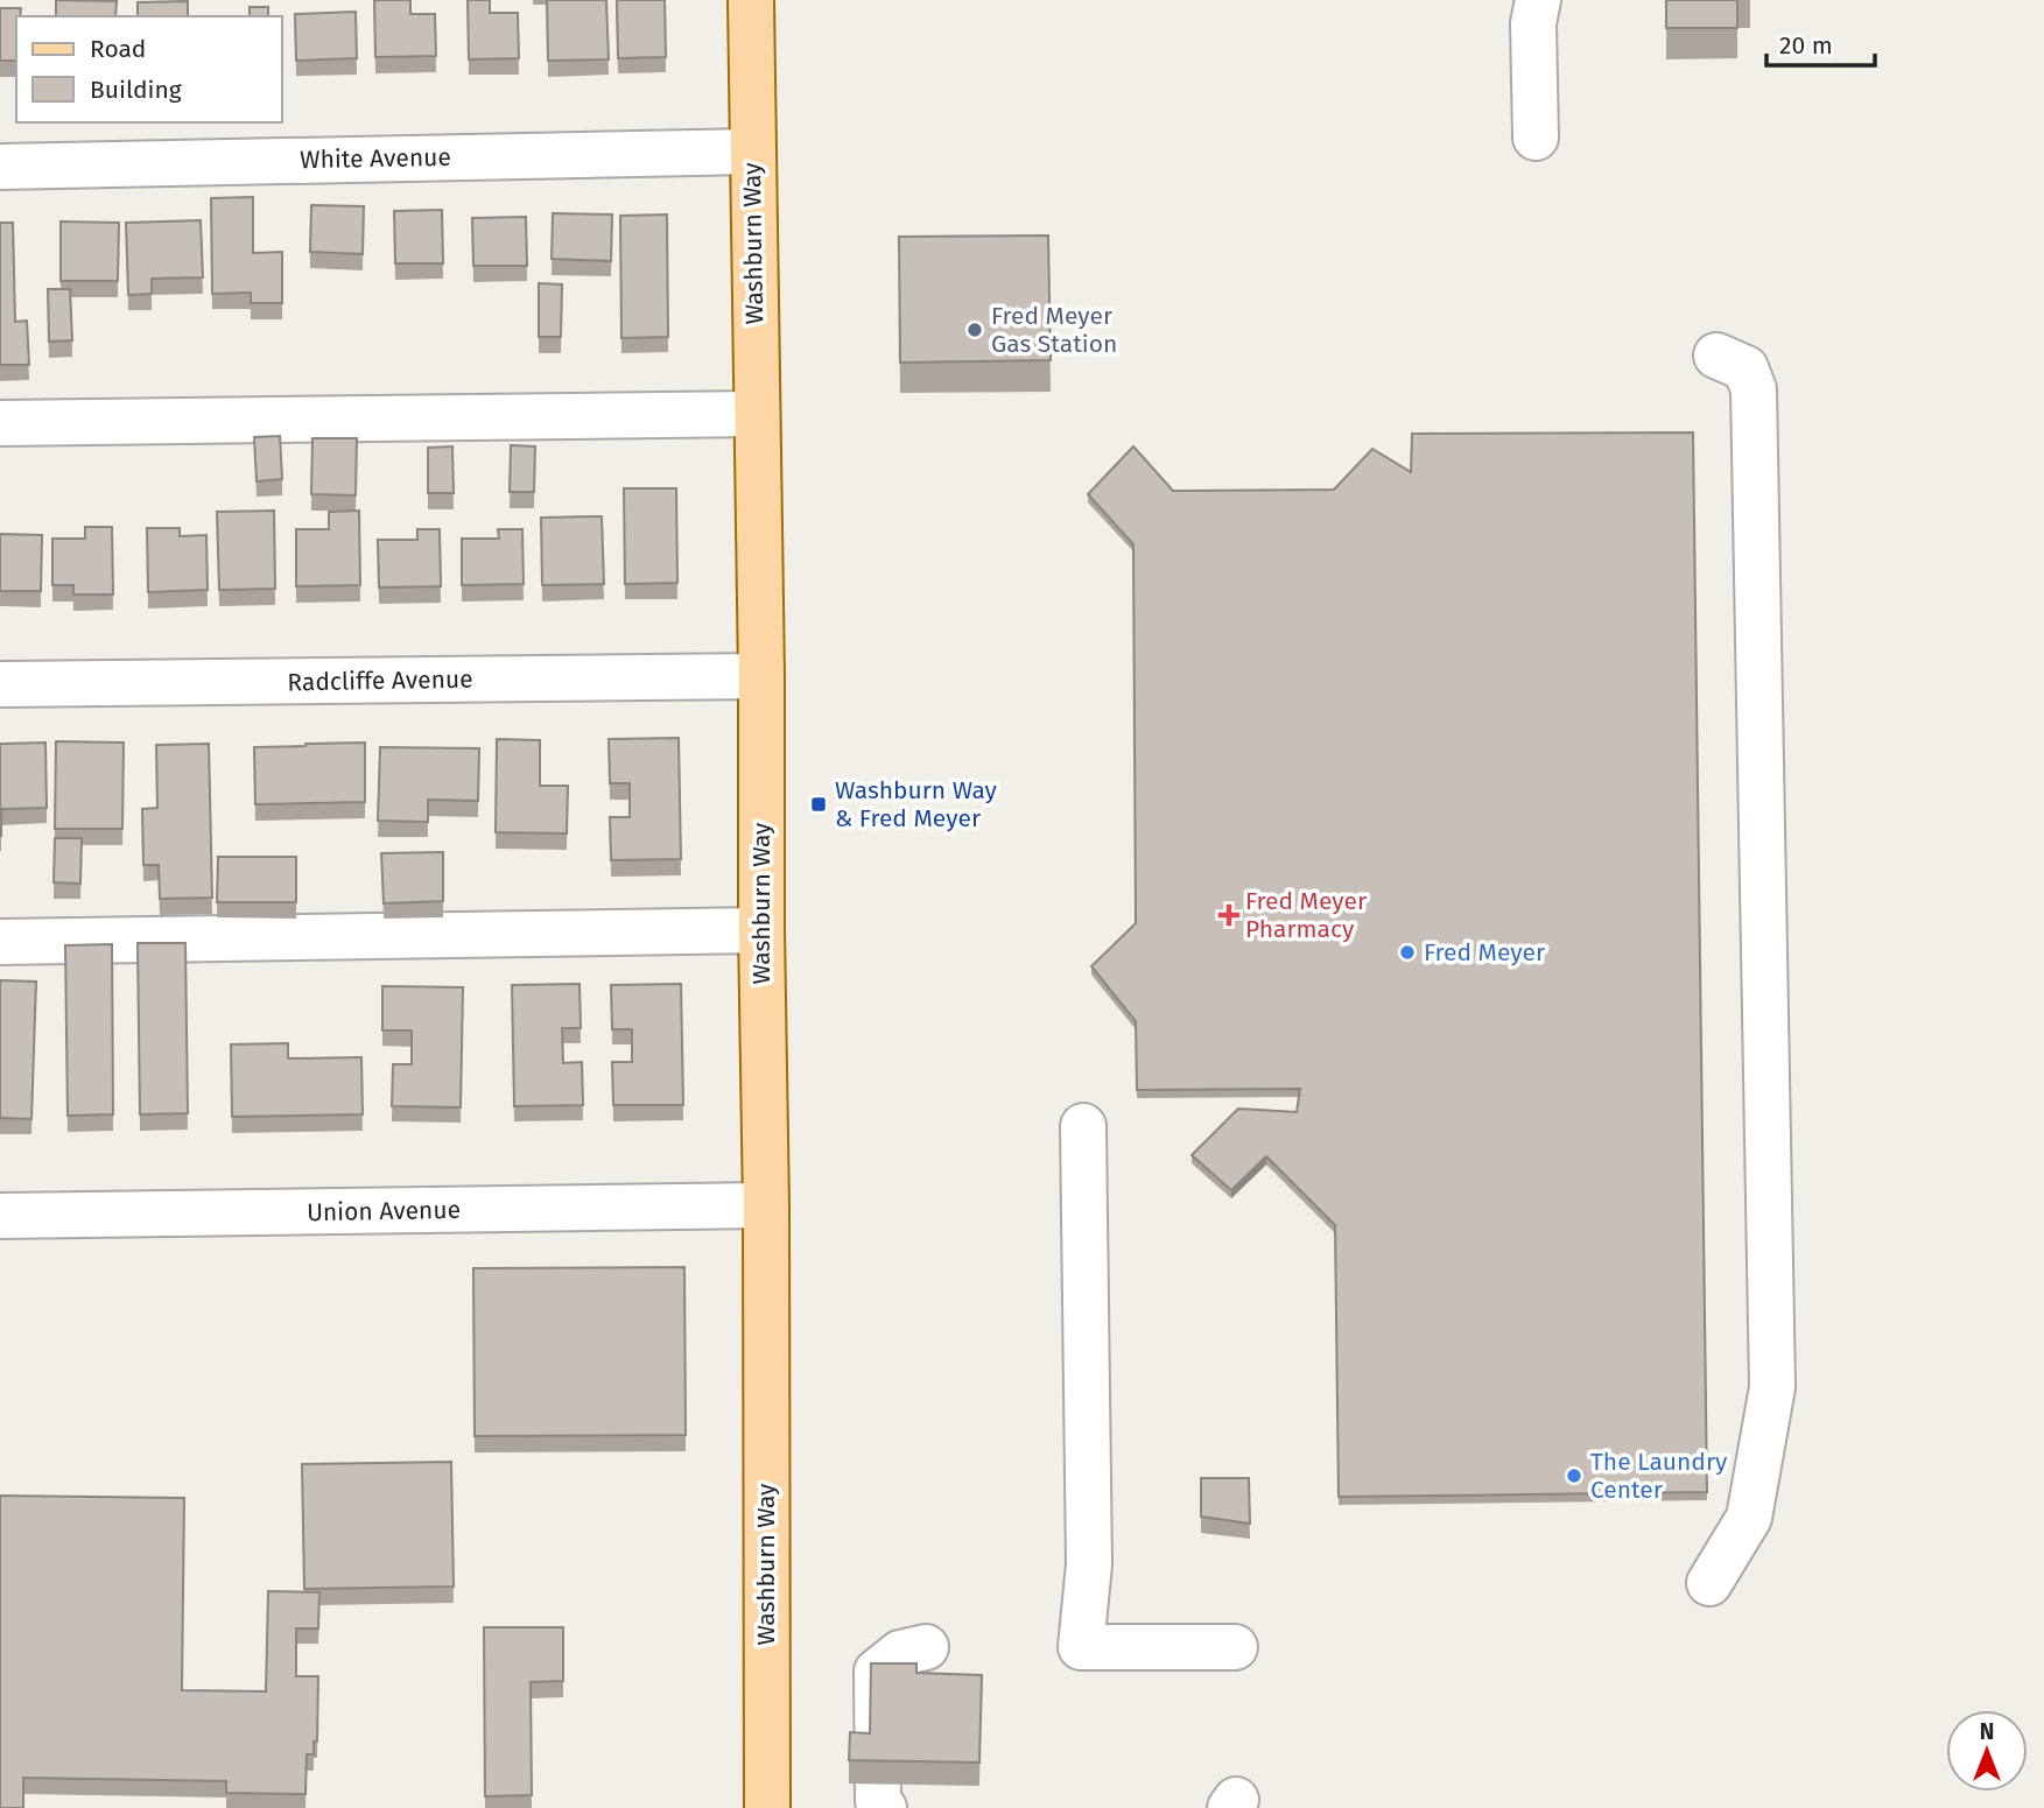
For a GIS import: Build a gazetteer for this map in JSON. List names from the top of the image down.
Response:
{
  "streets": {
    "main road": ["Washburn Way"],
    "street": ["White Avenue", "Radcliffe Avenue", "Union Avenue"]
  },
  "crossings": [
    ["White Avenue", "Washburn Way"],
    ["Washburn Way", "Radcliffe Avenue"],
    ["Washburn Way", "Union Avenue"]
  ],
  "places": {
    "other": ["Fred Meyer Gas Station", "Fred Meyer", "The Laundry Center"],
    "transit": ["Washburn Way & Fred Meyer"],
    "health": ["Fred Meyer Pharmacy"]
  },
  "legend": ["Road", "Building"],
  "scale_bar": "20 m",
  "north": "top"
}
